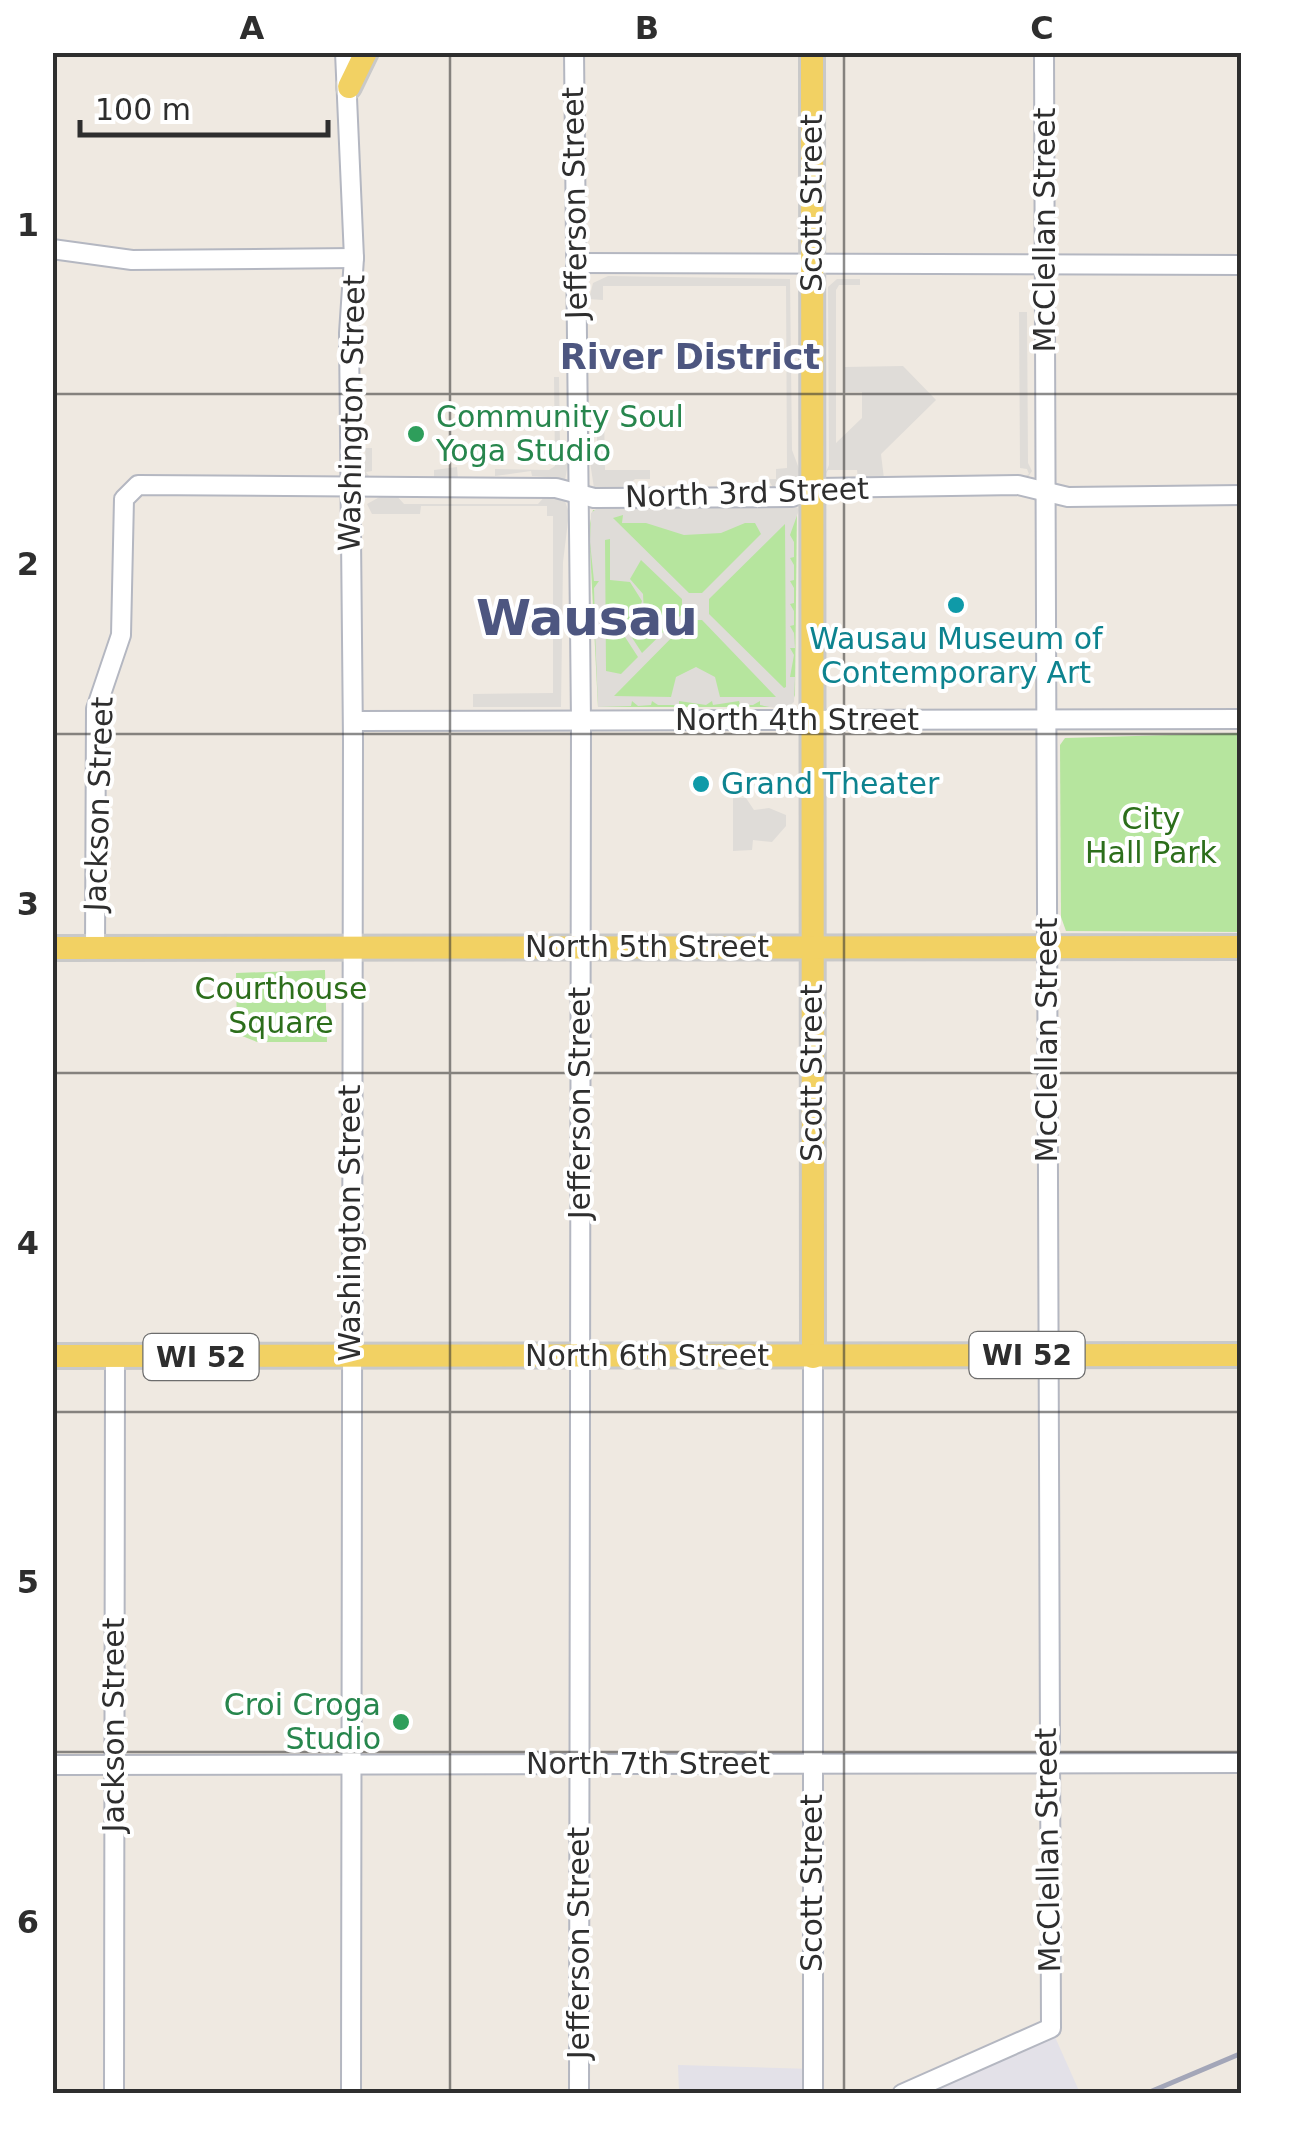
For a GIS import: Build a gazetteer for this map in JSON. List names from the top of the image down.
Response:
{
  "streets": {
    "main road": [
      "Scott Street",
      "North 5th Street",
      "WI 52",
      "North 6th Street"
    ],
    "street": [
      "Jefferson Street",
      "McClellan Street",
      "Washington Street",
      "North 3rd Street",
      "North 4th Street",
      "Jackson Street",
      "North 7th Street"
    ]
  },
  "crossings": [
    ["Jefferson Street", "North 3rd Street"],
    ["Jefferson Street", "North 4th Street"],
    ["Jefferson Street", "North 5th Street"],
    ["Jefferson Street", "North 6th Street"],
    ["Jefferson Street", "North 7th Street"],
    ["Scott Street", "North 3rd Street"],
    ["Scott Street", "North 4th Street"],
    ["Scott Street", "North 5th Street"],
    ["Scott Street", "North 6th Street"],
    ["Scott Street", "North 7th Street"],
    ["McClellan Street", "North 3rd Street"],
    ["McClellan Street", "North 4th Street"],
    ["McClellan Street", "North 5th Street"],
    ["McClellan Street", "North 6th Street"],
    ["McClellan Street", "North 7th Street"],
    ["Washington Street", "North 3rd Street"],
    ["Washington Street", "North 4th Street"],
    ["Washington Street", "North 5th Street"],
    ["Washington Street", "North 6th Street"],
    ["Washington Street", "North 7th Street"],
    ["North 3rd Street", "Jackson Street"],
    ["Jackson Street", "North 5th Street"],
    ["Jackson Street", "North 6th Street"],
    ["Jackson Street", "North 7th Street"]
  ],
  "districts": ["River District", "Wausau"],
  "parks": ["City Hall Park", "Courthouse Square"],
  "places": [
    "Community Soul Yoga Studio",
    "Wausau Museum of Contemporary Art",
    "Grand Theater",
    "Croi Croga Studio"
  ],
  "scale_bar": "100 m",
  "grid": {
    "columns": ["A", "B", "C"],
    "rows": [
      "1",
      "2",
      "3",
      "4",
      "5",
      "6"
    ]
  }
}
